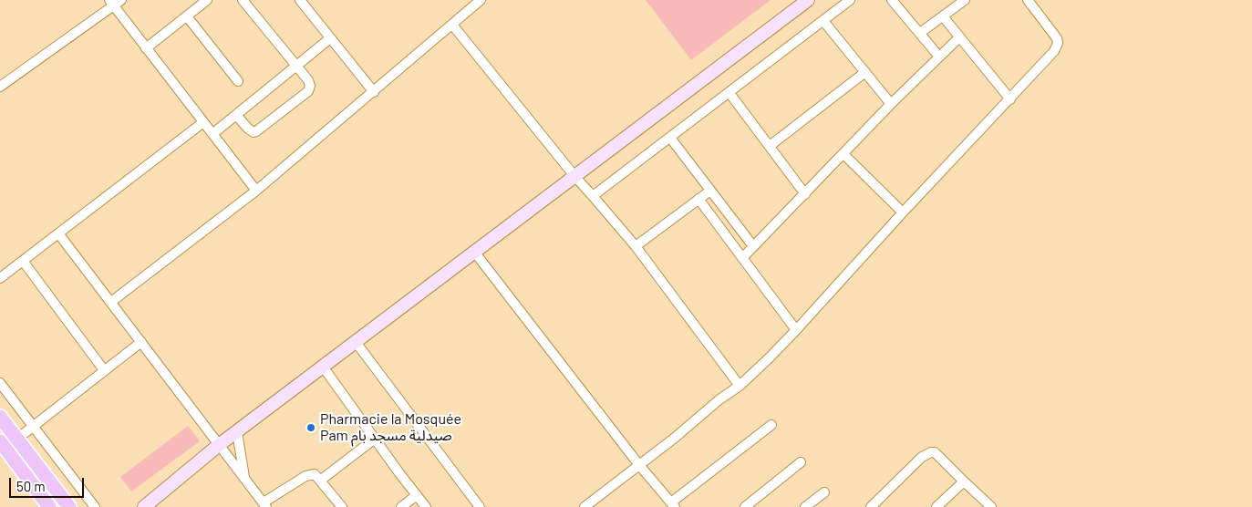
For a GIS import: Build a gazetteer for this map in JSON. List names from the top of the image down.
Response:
{
  "places": ["Pharmacie la Mosquée Pam صيدلية مسجد بام"],
  "scale_bar": "50 m"
}
